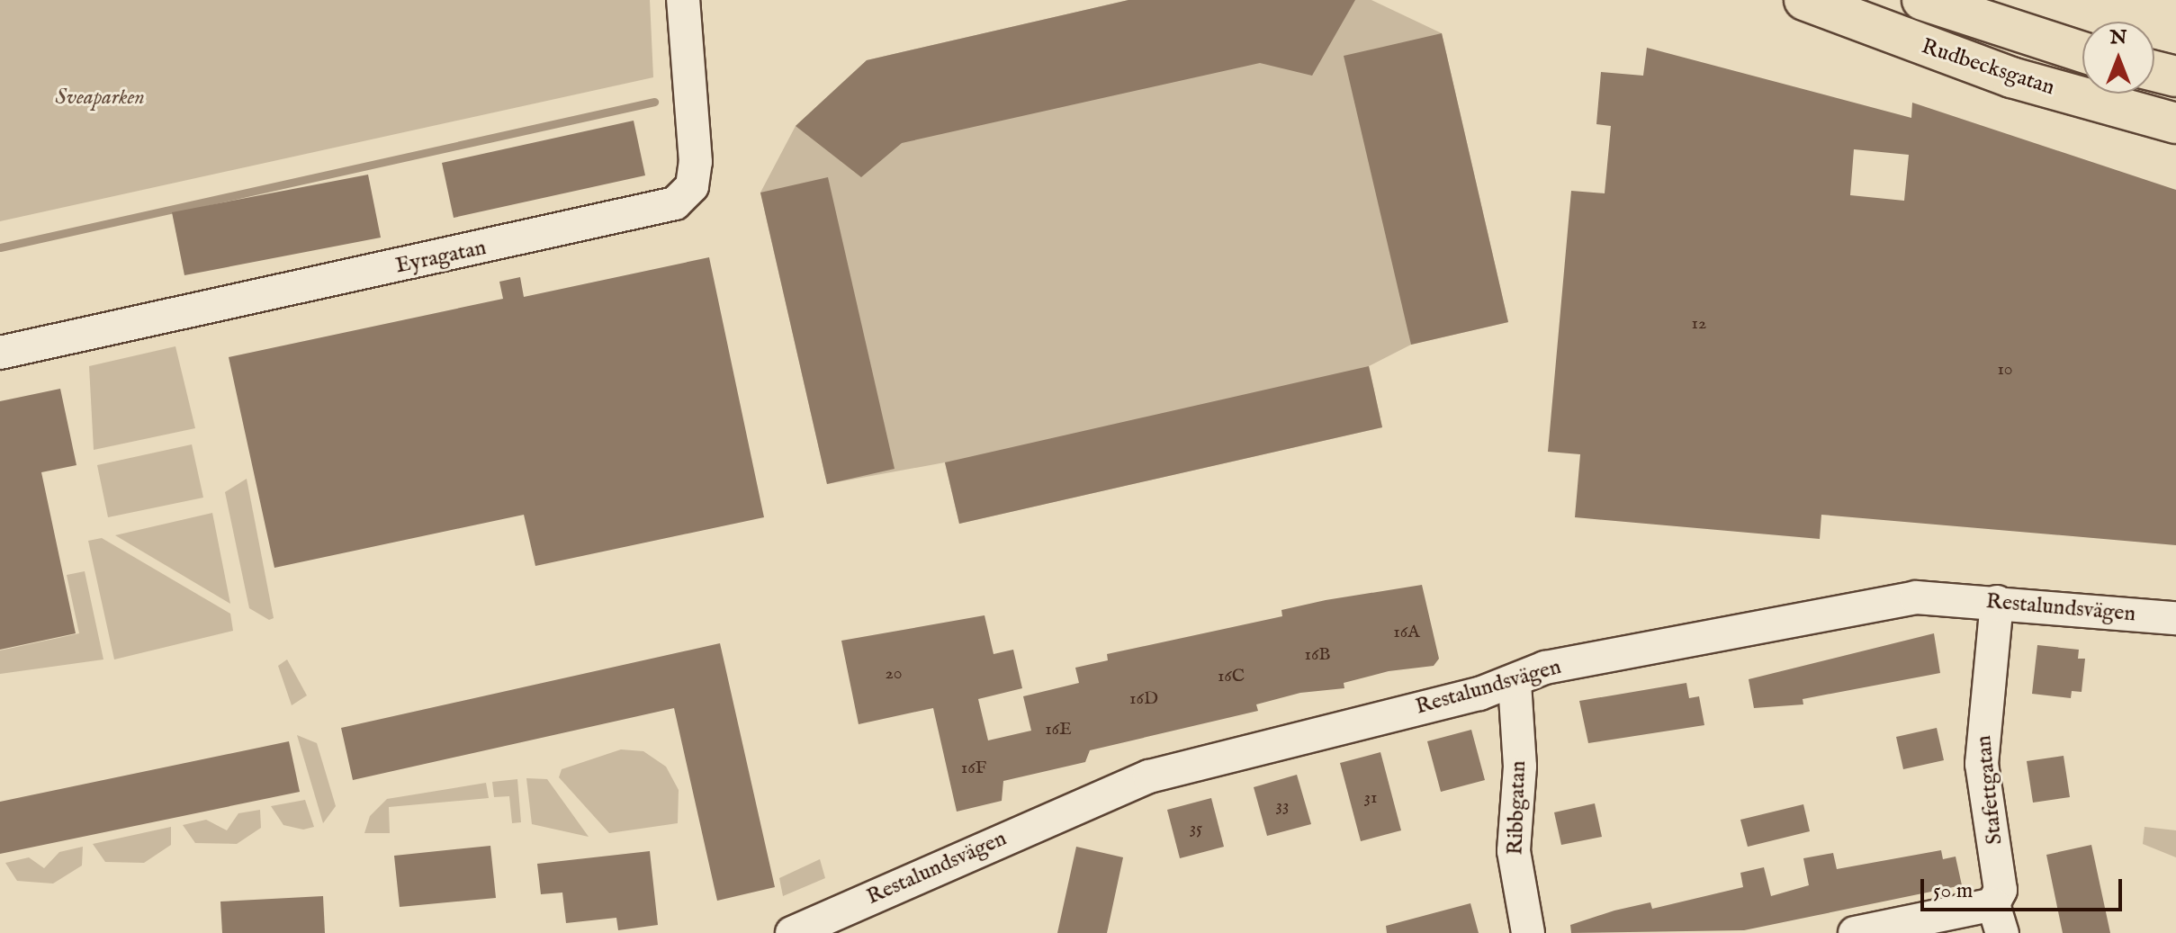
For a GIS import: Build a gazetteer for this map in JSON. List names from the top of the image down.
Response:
{
  "streets": {
    "main road": ["Rudbecksgatan"],
    "street": [
      "Eyragatan",
      "Restalundsvägen",
      "Stafettgatan",
      "Ribbgatan"
    ]
  },
  "crossings": [
    ["Restalundsvägen", "Stafettgatan"],
    ["Restalundsvägen", "Ribbgatan"]
  ],
  "parks": ["Sveaparken"],
  "house_numbers": [
    "12",
    "10",
    "16A",
    "16B",
    "20",
    "16C",
    "16D",
    "16E",
    "16F",
    "31",
    "33",
    "35"
  ],
  "scale_bar": "50 m",
  "north": "top"
}
